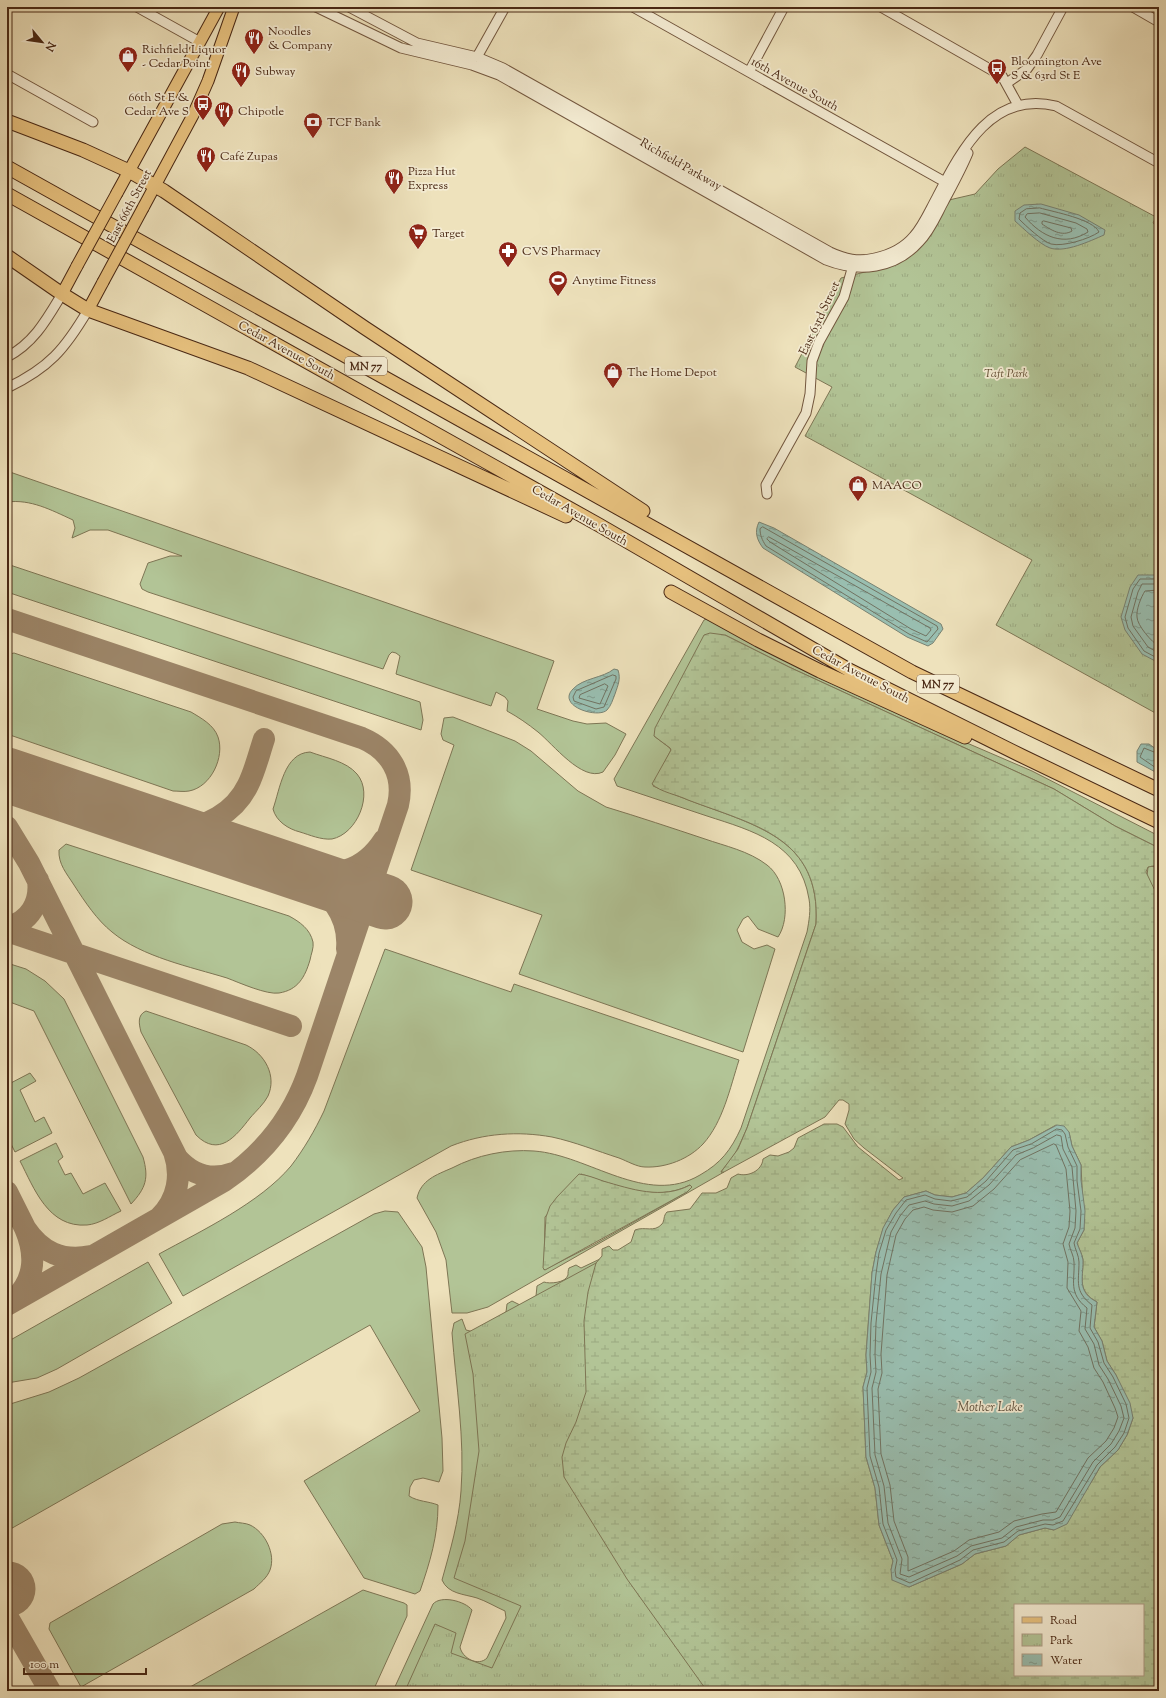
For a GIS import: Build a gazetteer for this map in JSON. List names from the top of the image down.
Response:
{
  "streets": {
    "highway": ["Cedar Avenue South", "MN 77"],
    "main road": ["East 66th Street"],
    "street": ["16th Avenue South", "Richfield Parkway", "East 63rd Street"]
  },
  "crossings": [
    ["16th Avenue South", "Richfield Parkway"],
    ["Richfield Parkway", "East 63rd Street"]
  ],
  "water": ["Mother Lake"],
  "parks": ["Taft Park"],
  "places": {
    "restaurant": [
      "Noodles & Company",
      "Subway",
      "Chipotle",
      "Café Zupas",
      "Pizza Hut Express"
    ],
    "shop": ["Richfield Liquor - Cedar Point", "The Home Depot", "MAACO"],
    "bus stop": ["Bloomington Ave S & 63rd St E", "66th St E & Cedar Ave S"],
    "bank": ["TCF Bank"],
    "supermarket": ["Target"],
    "pharmacy": ["CVS Pharmacy"],
    "sports": ["Anytime Fitness"]
  },
  "legend": ["Road", "Park", "Water"],
  "scale_bar": "100 m",
  "north": "bottom right"
}
